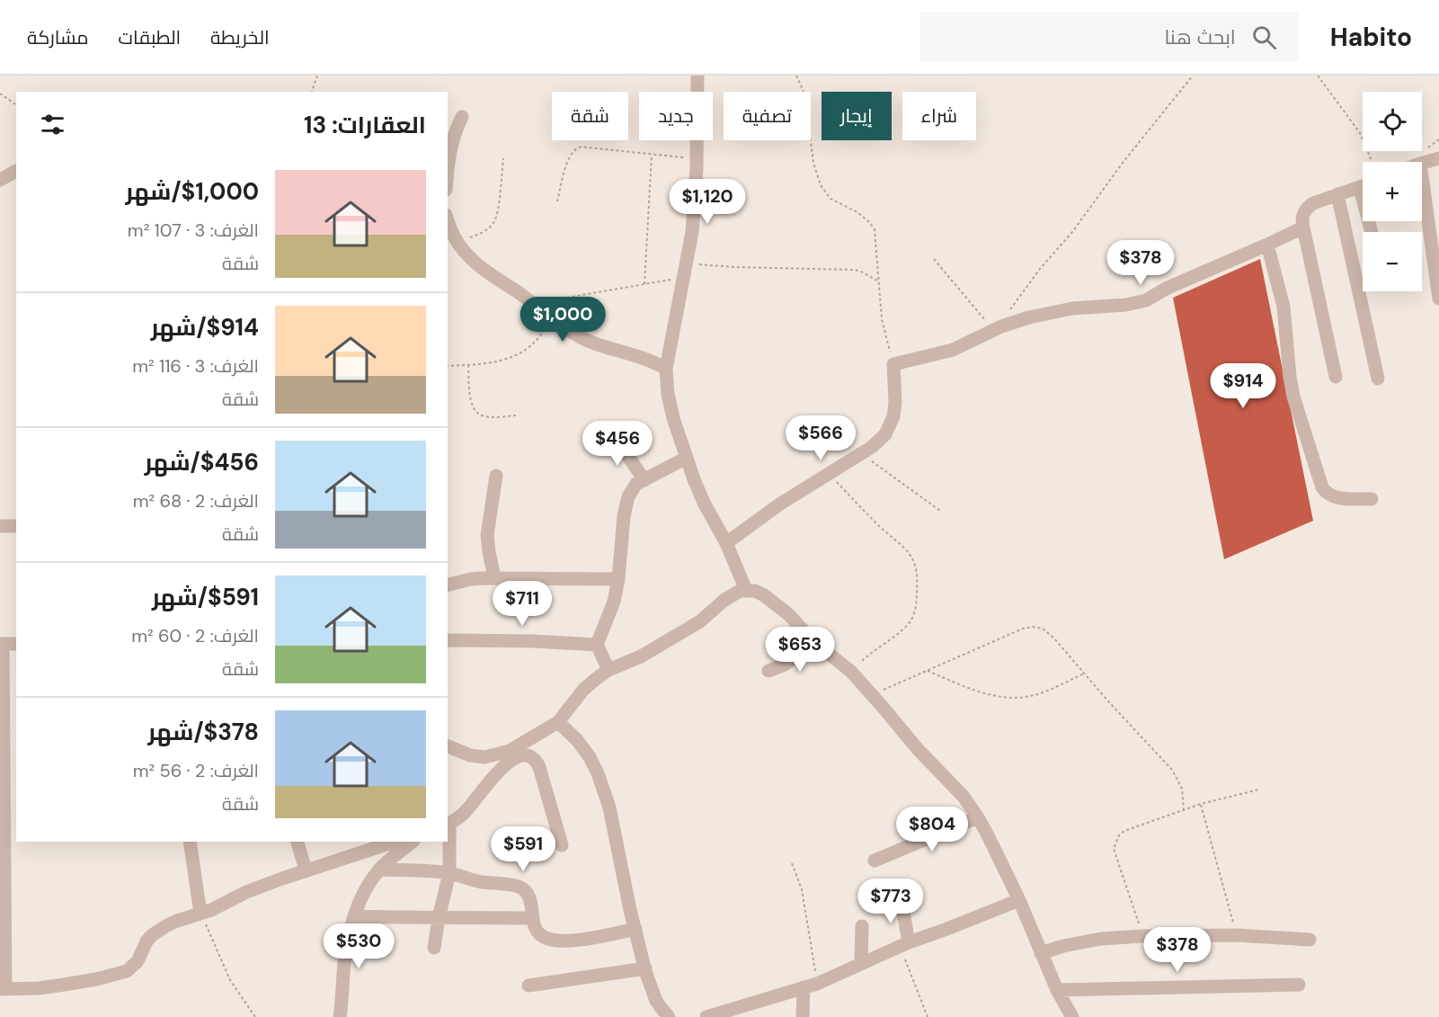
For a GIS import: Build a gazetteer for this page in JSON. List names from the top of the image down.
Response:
{
  "page": {
    "header": "Habito",
    "search": "ابحث هنا",
    "nav": ["الخريطة", "الطبقات", "مشاركة"],
    "map_buttons": ["+", "−"],
    "chip": [
      "شراء",
      "إيجار",
      "تصفية",
      "جديد",
      "شقة"
    ],
    "heading": "العقارات: 13",
    "list": [
      {
        "name": "$1,000/شهر",
        "note": "الغرف: 3 · 107 m² · شقة"
      },
      {
        "name": "$914/شهر",
        "note": "الغرف: 3 · 116 m² · شقة"
      },
      {
        "name": "$456/شهر",
        "note": "الغرف: 2 · 68 m² · شقة"
      },
      {
        "name": "$591/شهر",
        "note": "الغرف: 2 · 60 m² · شقة"
      },
      {
        "name": "$378/شهر",
        "note": "الغرف: 2 · 56 m² · شقة"
      }
    ],
    "price": [
      "$1,120",
      "$378",
      "$1,000",
      "$914",
      "$566",
      "$456",
      "$711",
      "$653",
      "$804",
      "$591",
      "$773",
      "$530",
      "$378"
    ]
  }
}
